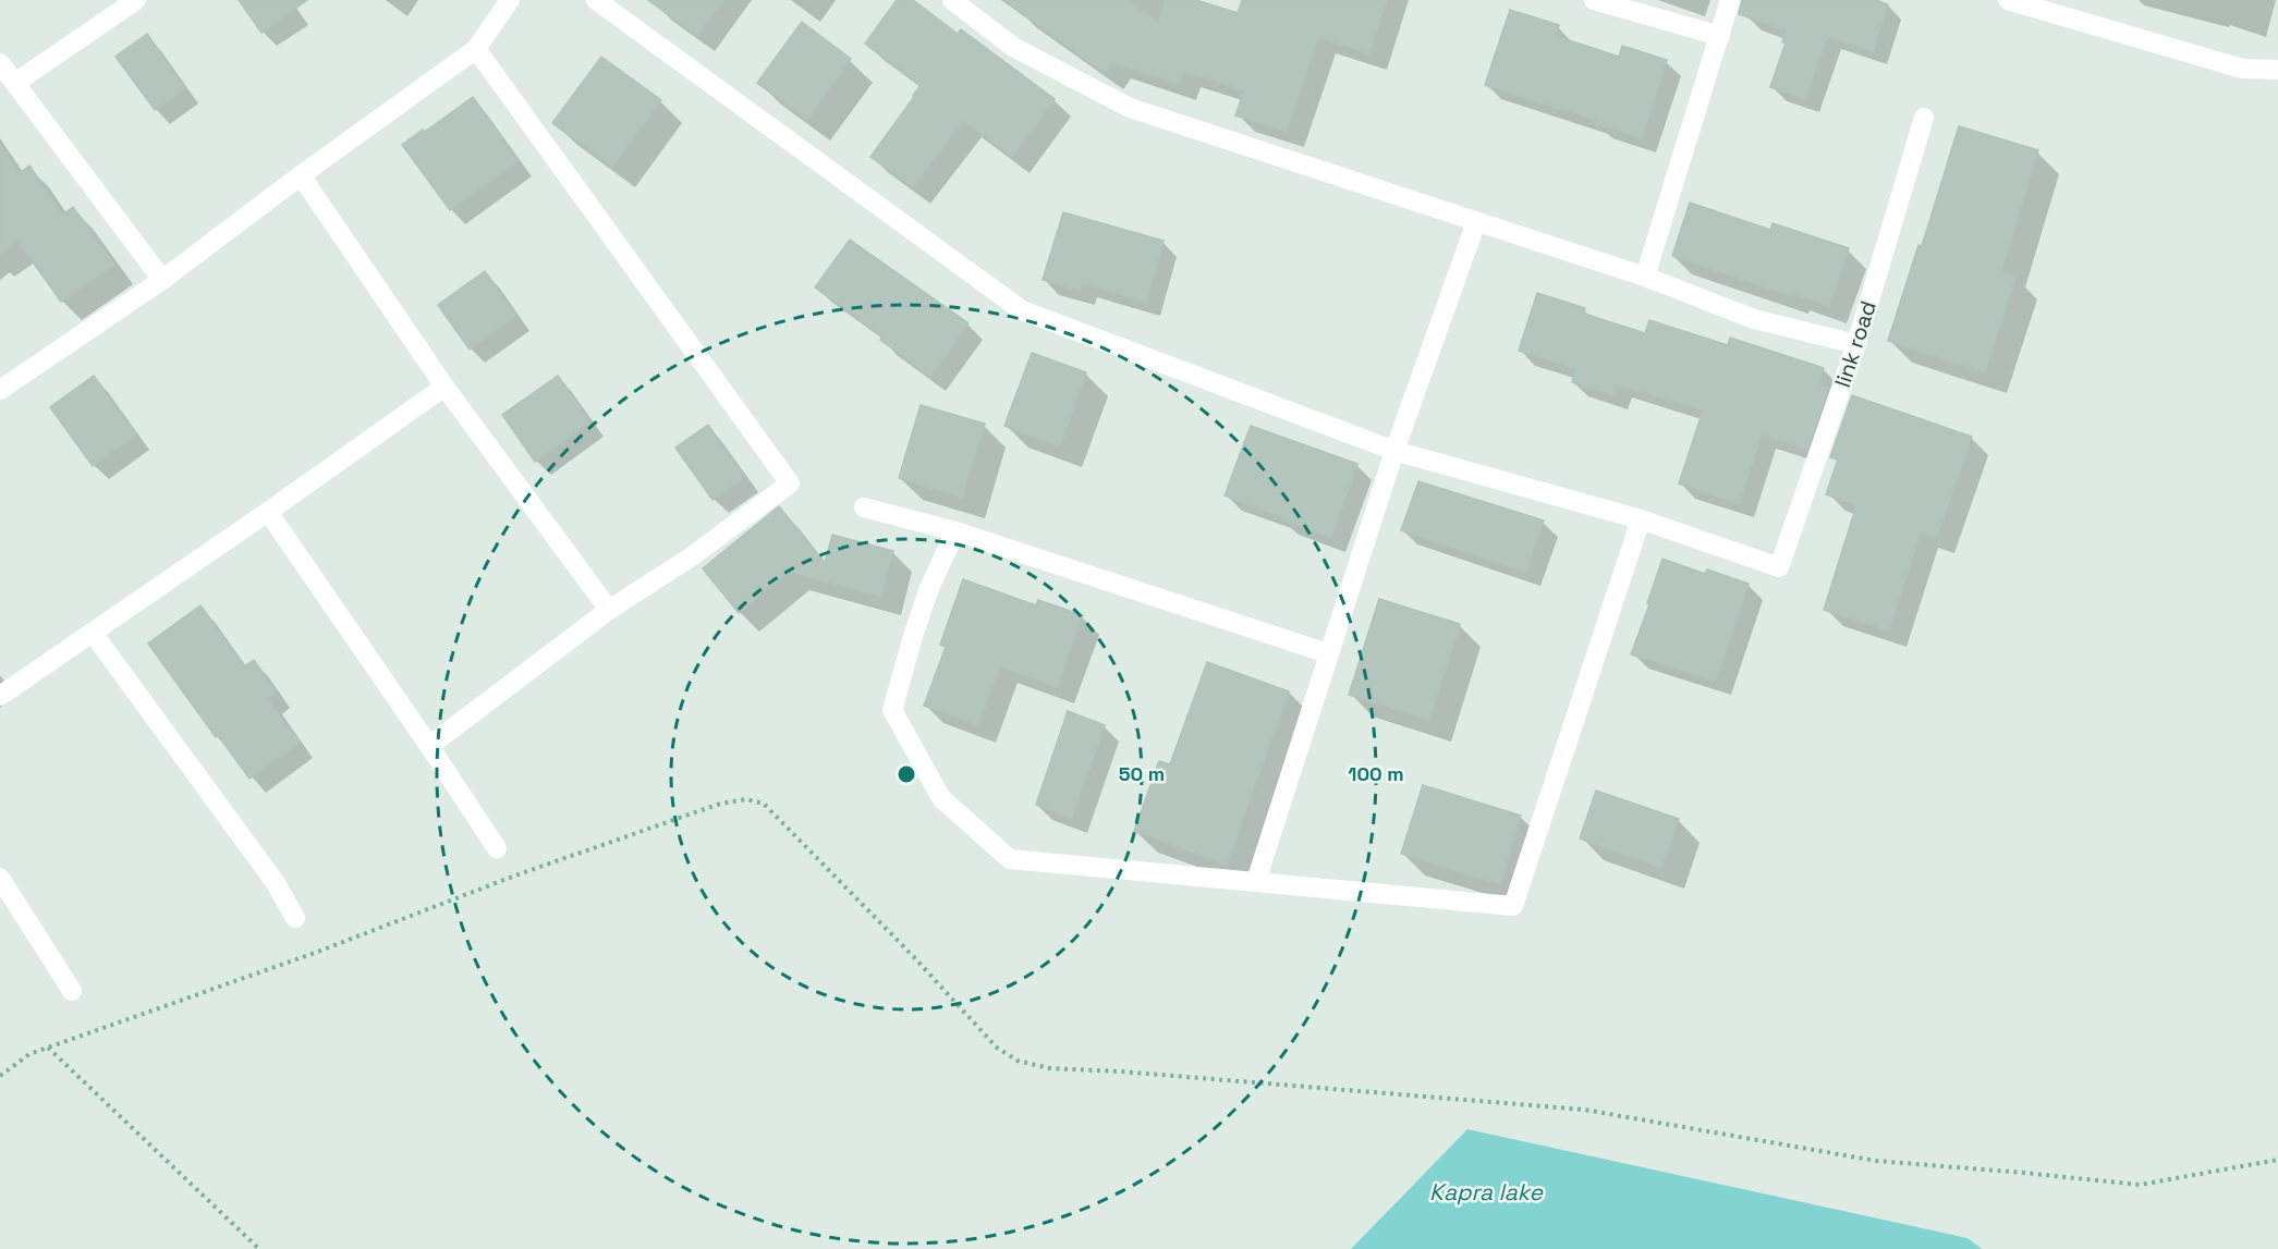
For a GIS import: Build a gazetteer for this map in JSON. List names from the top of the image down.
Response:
{
  "streets": {
    "street": ["link road"]
  },
  "water": ["Kapra lake"],
  "rings": ["50 m", "100 m"]
}
